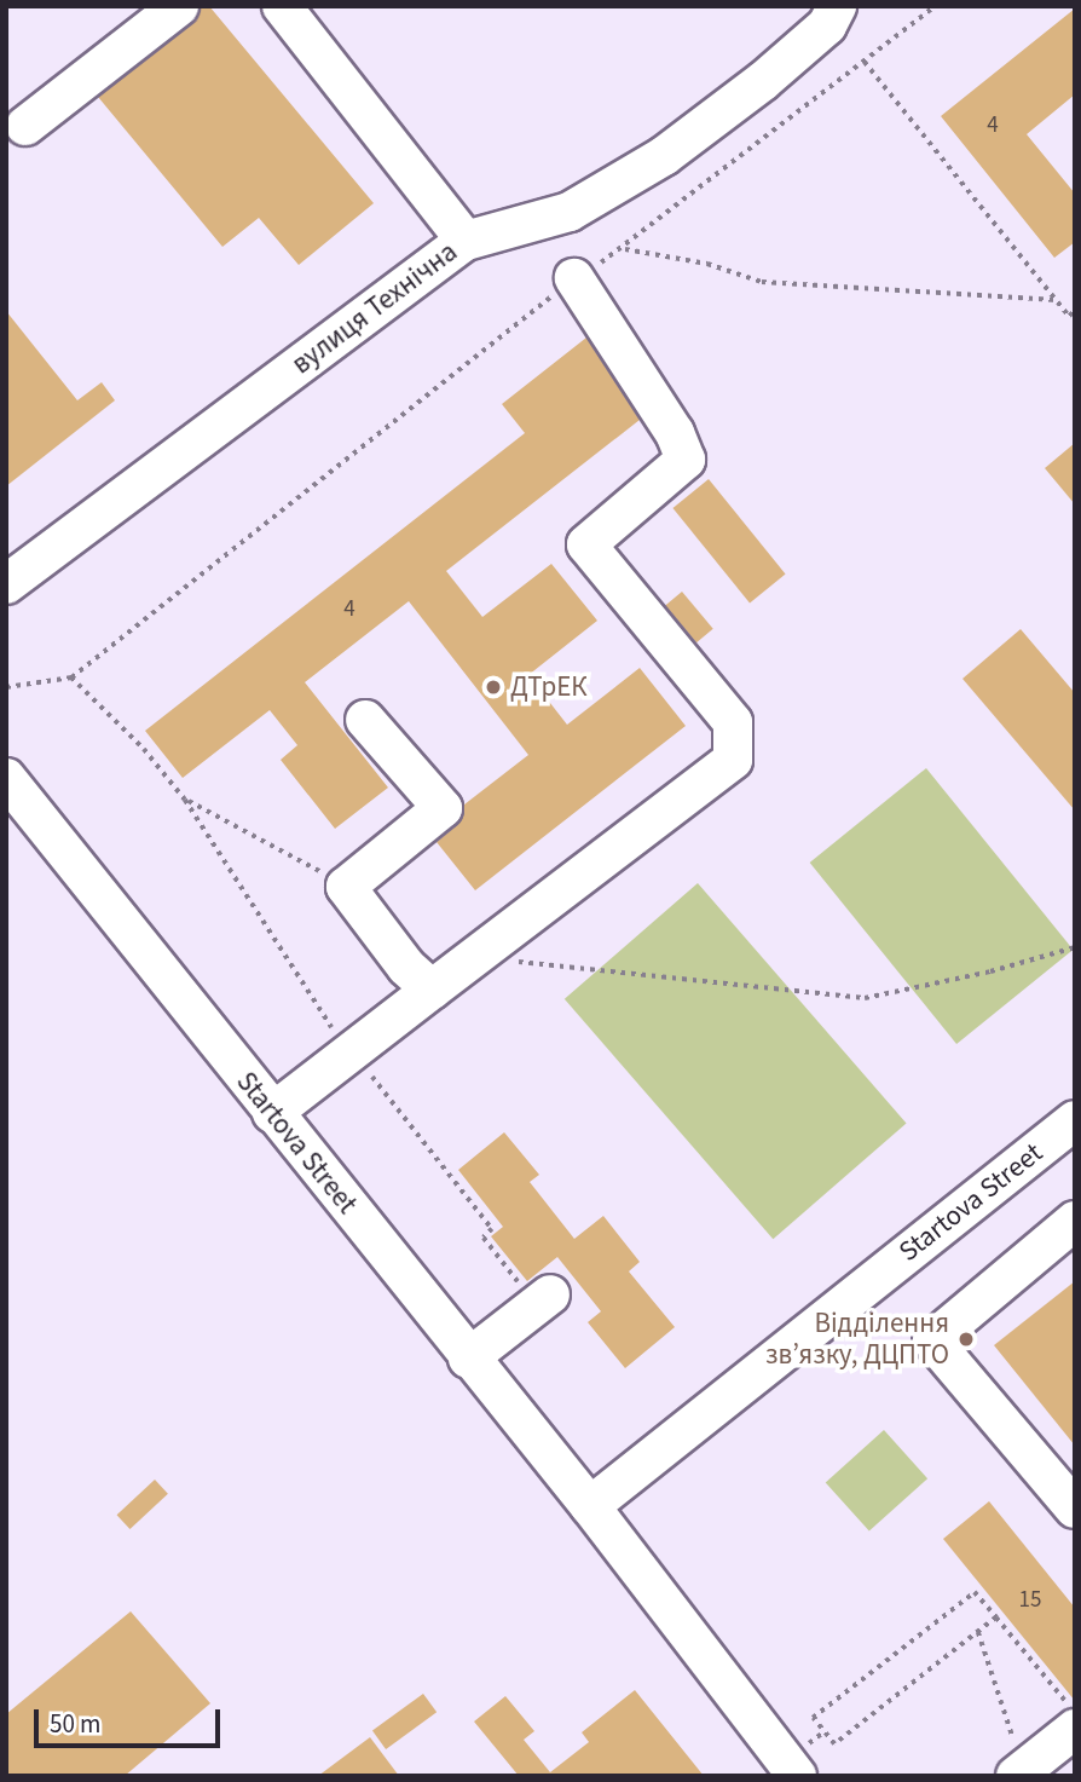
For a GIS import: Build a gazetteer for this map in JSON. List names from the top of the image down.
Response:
{
  "streets": {
    "street": ["вулиця Технічна", "Startova Street"]
  },
  "places": ["ДТрЕК", "Відділення зв’язку, ДЦПТО"],
  "house_numbers": ["4", "4", "15"],
  "scale_bar": "50 m"
}
